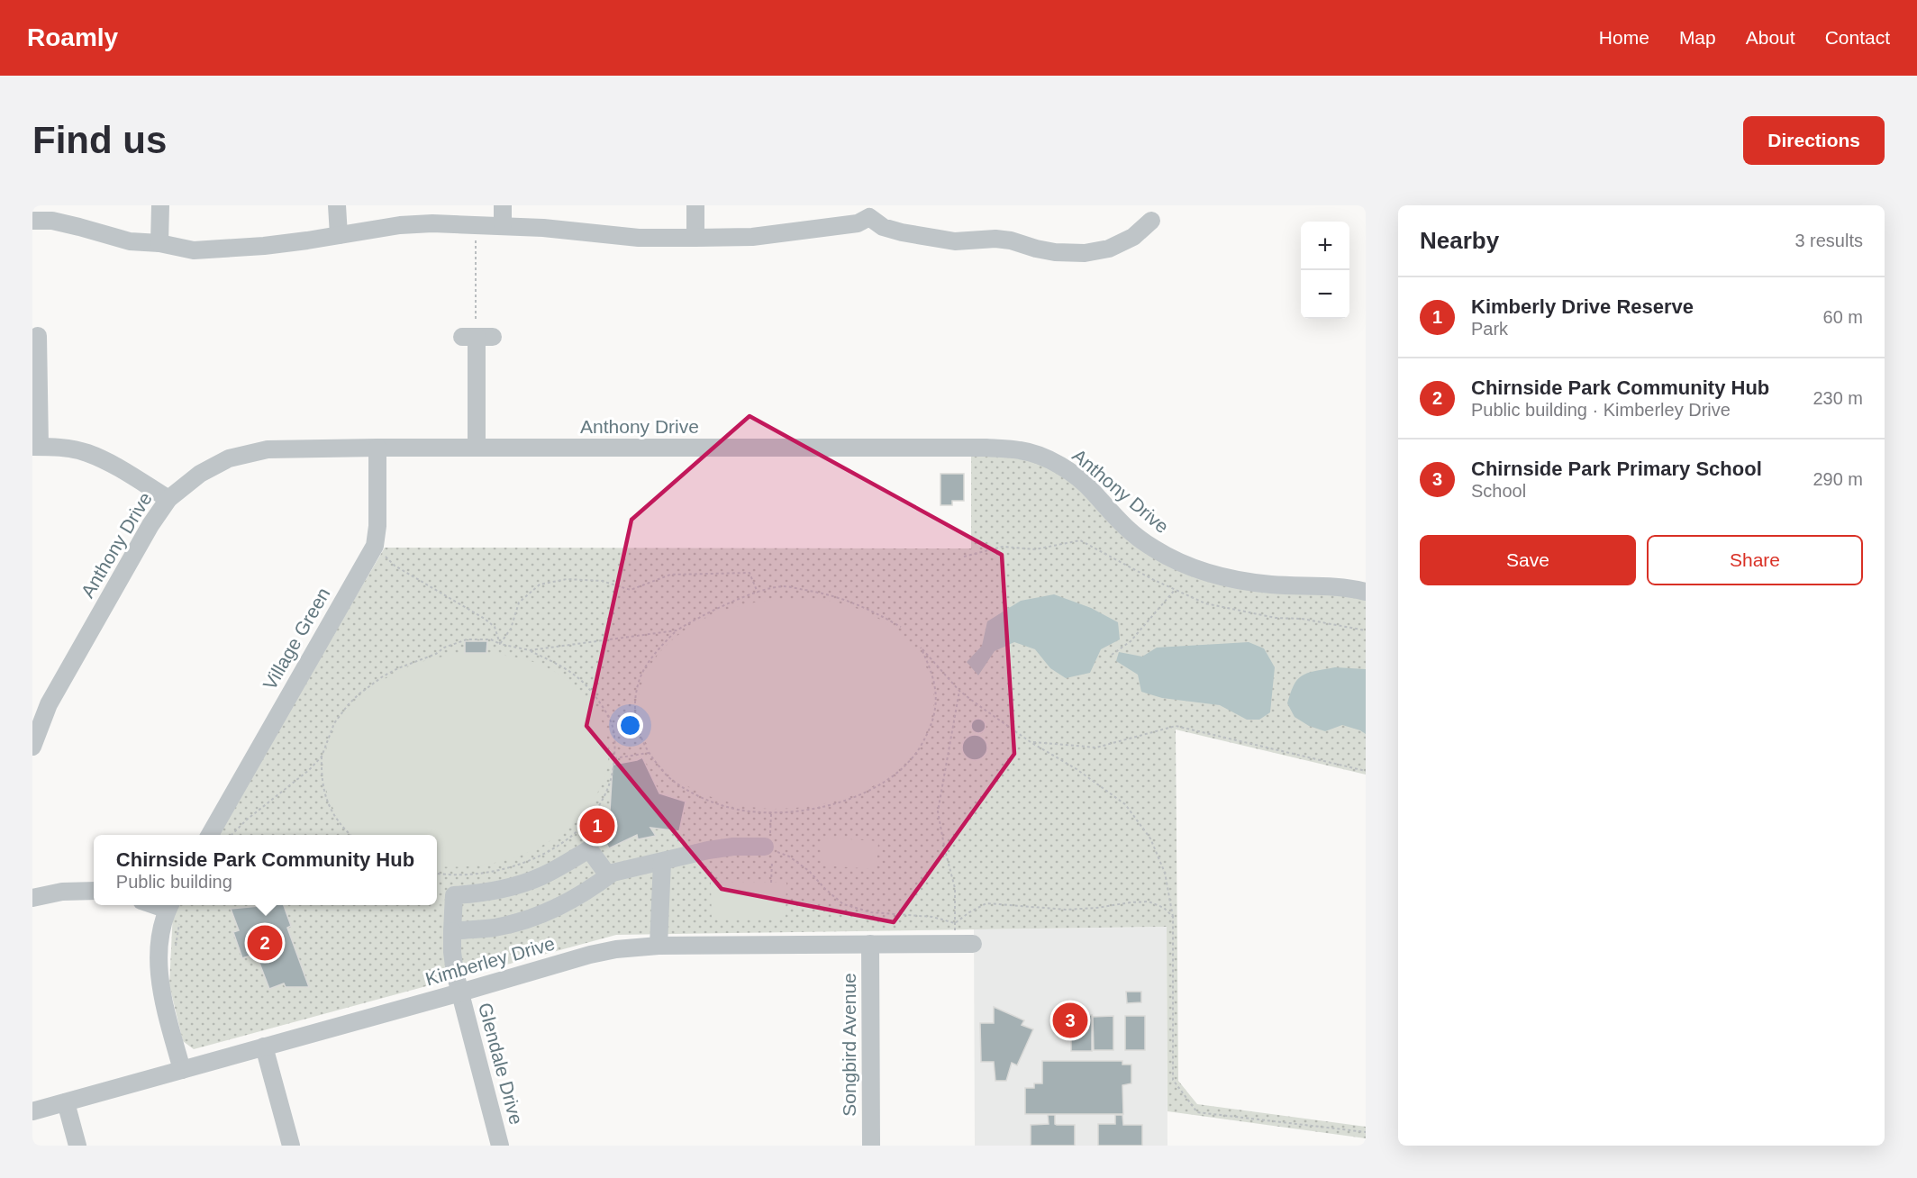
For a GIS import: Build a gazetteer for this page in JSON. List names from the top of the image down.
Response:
{
  "streets": {
    "street": [
      "Anthony Drive",
      "Village Green",
      "Kimberley Drive",
      "Songbird Avenue",
      "Glendale Drive"
    ]
  },
  "crossings": [
    ["Anthony Drive", "Village Green"],
    ["Kimberley Drive", "Songbird Avenue"],
    ["Kimberley Drive", "Glendale Drive"]
  ],
  "page": {
    "header": "Roamly",
    "nav": [
      "Home",
      "Map",
      "About",
      "Contact"
    ],
    "buttons": [
      "Directions",
      ["Save", "Share"]
    ],
    "title": "Find us",
    "heading": ["Nearby", "3 results"],
    "map_buttons": ["+", "−"],
    "list": [
      {
        "mark": "1",
        "name": "Kimberly Drive Reserve",
        "note": "Park",
        "value": "60 m"
      },
      {
        "mark": "2",
        "name": "Chirnside Park Community Hub",
        "note": "Public building · Kimberley Drive",
        "value": "230 m"
      },
      {
        "mark": "3",
        "name": "Chirnside Park Primary School",
        "note": "School",
        "value": "290 m"
      }
    ],
    "pins": ["1", "2", "3"],
    "popup": ["Chirnside Park Community Hub", "Public building"]
  }
}
